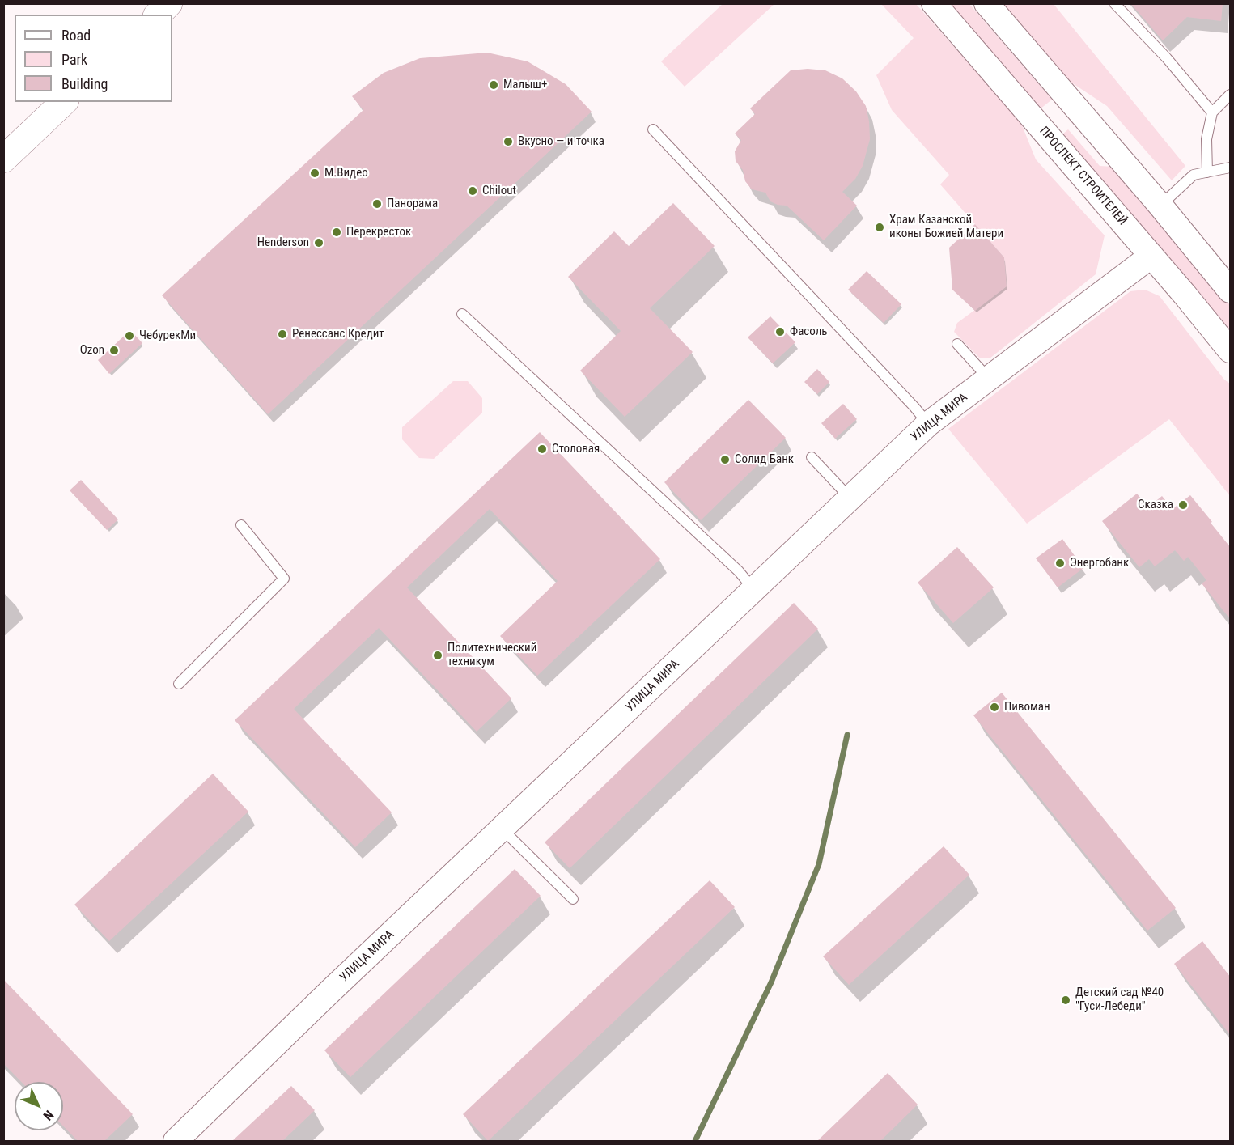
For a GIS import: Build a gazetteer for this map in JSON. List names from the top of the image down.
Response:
{
  "streets": {
    "street": ["ПРОСПЕКТ СТРОИТЕЛЕЙ", "УЛИЦА МИРА"]
  },
  "crossings": [
    ["ПРОСПЕКТ СТРОИТЕЛЕЙ", "УЛИЦА МИРА"]
  ],
  "places": [
    "Малыш+",
    "Вкусно — и точка",
    "М.Видео",
    "Chilout",
    "Панорама",
    "Храм Казанской иконы Божией Матери",
    "Перекресток",
    "Henderson",
    "Фасоль",
    "Ренессанс Кредит",
    "ЧебурекМи",
    "Ozon",
    "Столовая",
    "Солид Банк",
    "Сказка",
    "Энергобанк",
    "Политехнический техникум",
    "Пивоман",
    "Детский сад №40 \"Гуси-Лебеди\""
  ],
  "legend": ["Road", "Park", "Building"],
  "north": "bottom right"
}
